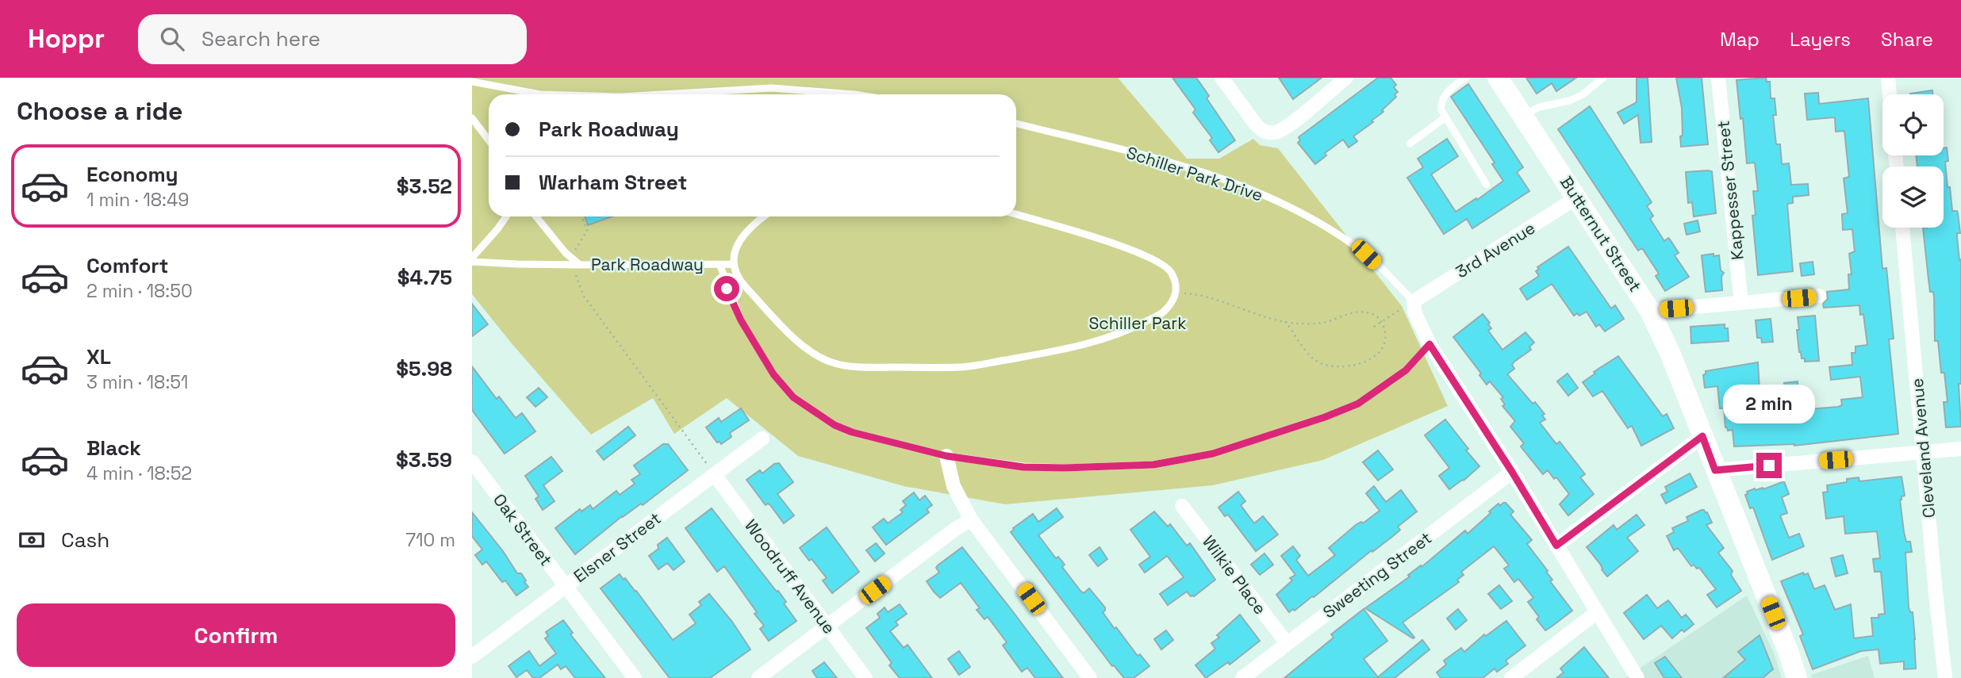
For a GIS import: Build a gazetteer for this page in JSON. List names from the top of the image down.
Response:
{
  "streets": {
    "street": [
      "Kappesser Street",
      "Butternut Street",
      "3rd Avenue",
      "Cleveland Avenue",
      "Oak Street",
      "Elsner Street",
      "Wilkie Place",
      "Sweeting Street",
      "Woodruff Avenue"
    ],
    "lane": ["Schiller Park Drive", "Park Roadway"]
  },
  "crossings": [
    ["Schiller Park Drive", "3rd Avenue"],
    ["Butternut Street", "3rd Avenue"],
    ["Oak Street", "Elsner Street"],
    ["Elsner Street", "Woodruff Avenue"],
    ["Wilkie Place", "Sweeting Street"]
  ],
  "parks": ["Schiller Park"],
  "page": {
    "header": "Hoppr",
    "search": "Search here",
    "nav": ["Map", "Layers", "Share"],
    "heading": "Choose a ride",
    "banner": ["Park Roadway", "Warham Street"],
    "list": [
      {
        "name": "Economy",
        "note": "1 min · 18:49",
        "value": "$3.52"
      },
      {
        "name": "Comfort",
        "note": "2 min · 18:50",
        "value": "$4.75"
      },
      {
        "name": "XL",
        "note": "3 min · 18:51",
        "value": "$5.98"
      },
      {
        "name": "Black",
        "note": "4 min · 18:52",
        "value": "$3.59"
      }
    ],
    "bubble": "2 min",
    "pay": ["Cash", "710 m"],
    "buttons": "Confirm"
  }
}
